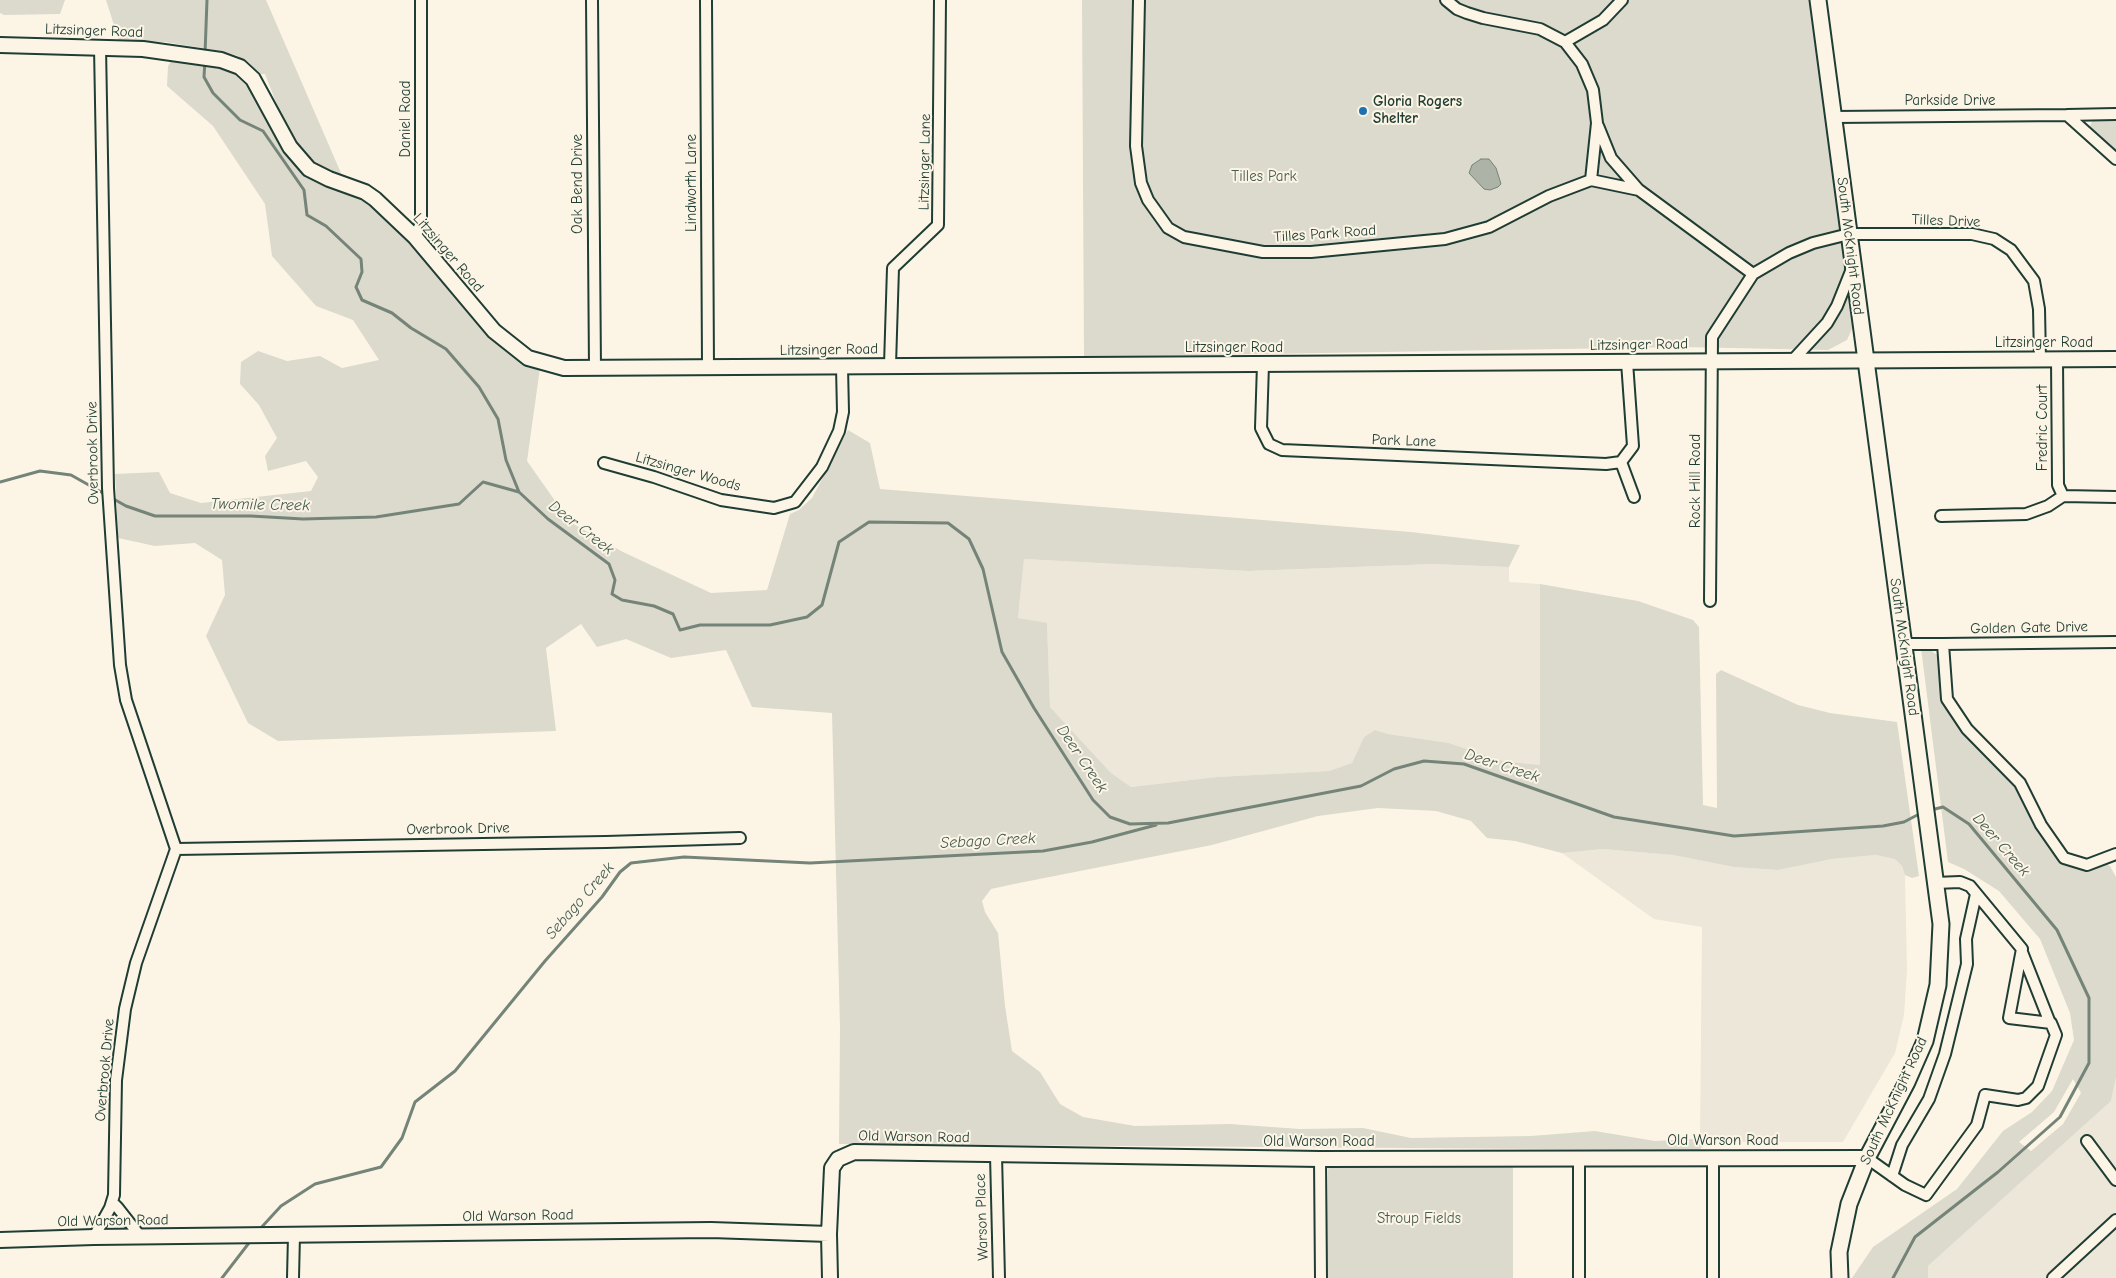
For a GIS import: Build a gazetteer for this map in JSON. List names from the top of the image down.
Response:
{
  "streets": {
    "main road": ["South McKnight Road"],
    "street": [
      "Litzsinger Road",
      "Parkside Drive",
      "Daniel Road",
      "Litzsinger Lane",
      "Lindworth Lane",
      "Oak Bend Drive",
      "Tilles Drive",
      "Tilles Park Road",
      "Fredric Court",
      "Park Lane",
      "Overbrook Drive",
      "Litzsinger Woods",
      "Rock Hill Road",
      "Golden Gate Drive",
      "Old Warson Road",
      "Warson Place"
    ]
  },
  "crossings": [
    ["Litzsinger Road", "Daniel Road"],
    ["Litzsinger Road", "Litzsinger Lane"],
    ["Litzsinger Road", "Lindworth Lane"],
    ["Litzsinger Road", "Oak Bend Drive"],
    ["Litzsinger Road", "Tilles Drive"],
    ["Litzsinger Road", "South McKnight Road"],
    ["Litzsinger Road", "Fredric Court"],
    ["Litzsinger Road", "Park Lane"],
    ["Litzsinger Road", "Overbrook Drive"],
    ["Litzsinger Road", "Litzsinger Woods"],
    ["Litzsinger Road", "Rock Hill Road"],
    ["Parkside Drive", "South McKnight Road"],
    ["Tilles Drive", "South McKnight Road"],
    ["South McKnight Road", "Golden Gate Drive"],
    ["South McKnight Road", "Old Warson Road"],
    ["Overbrook Drive", "Old Warson Road"],
    ["Old Warson Road", "Warson Place"]
  ],
  "water": ["Twomile Creek", "Deer Creek", "Sebago Creek"],
  "parks": ["Tilles Park", "Stroup Fields"],
  "places": ["Gloria Rogers Shelter"]
}
